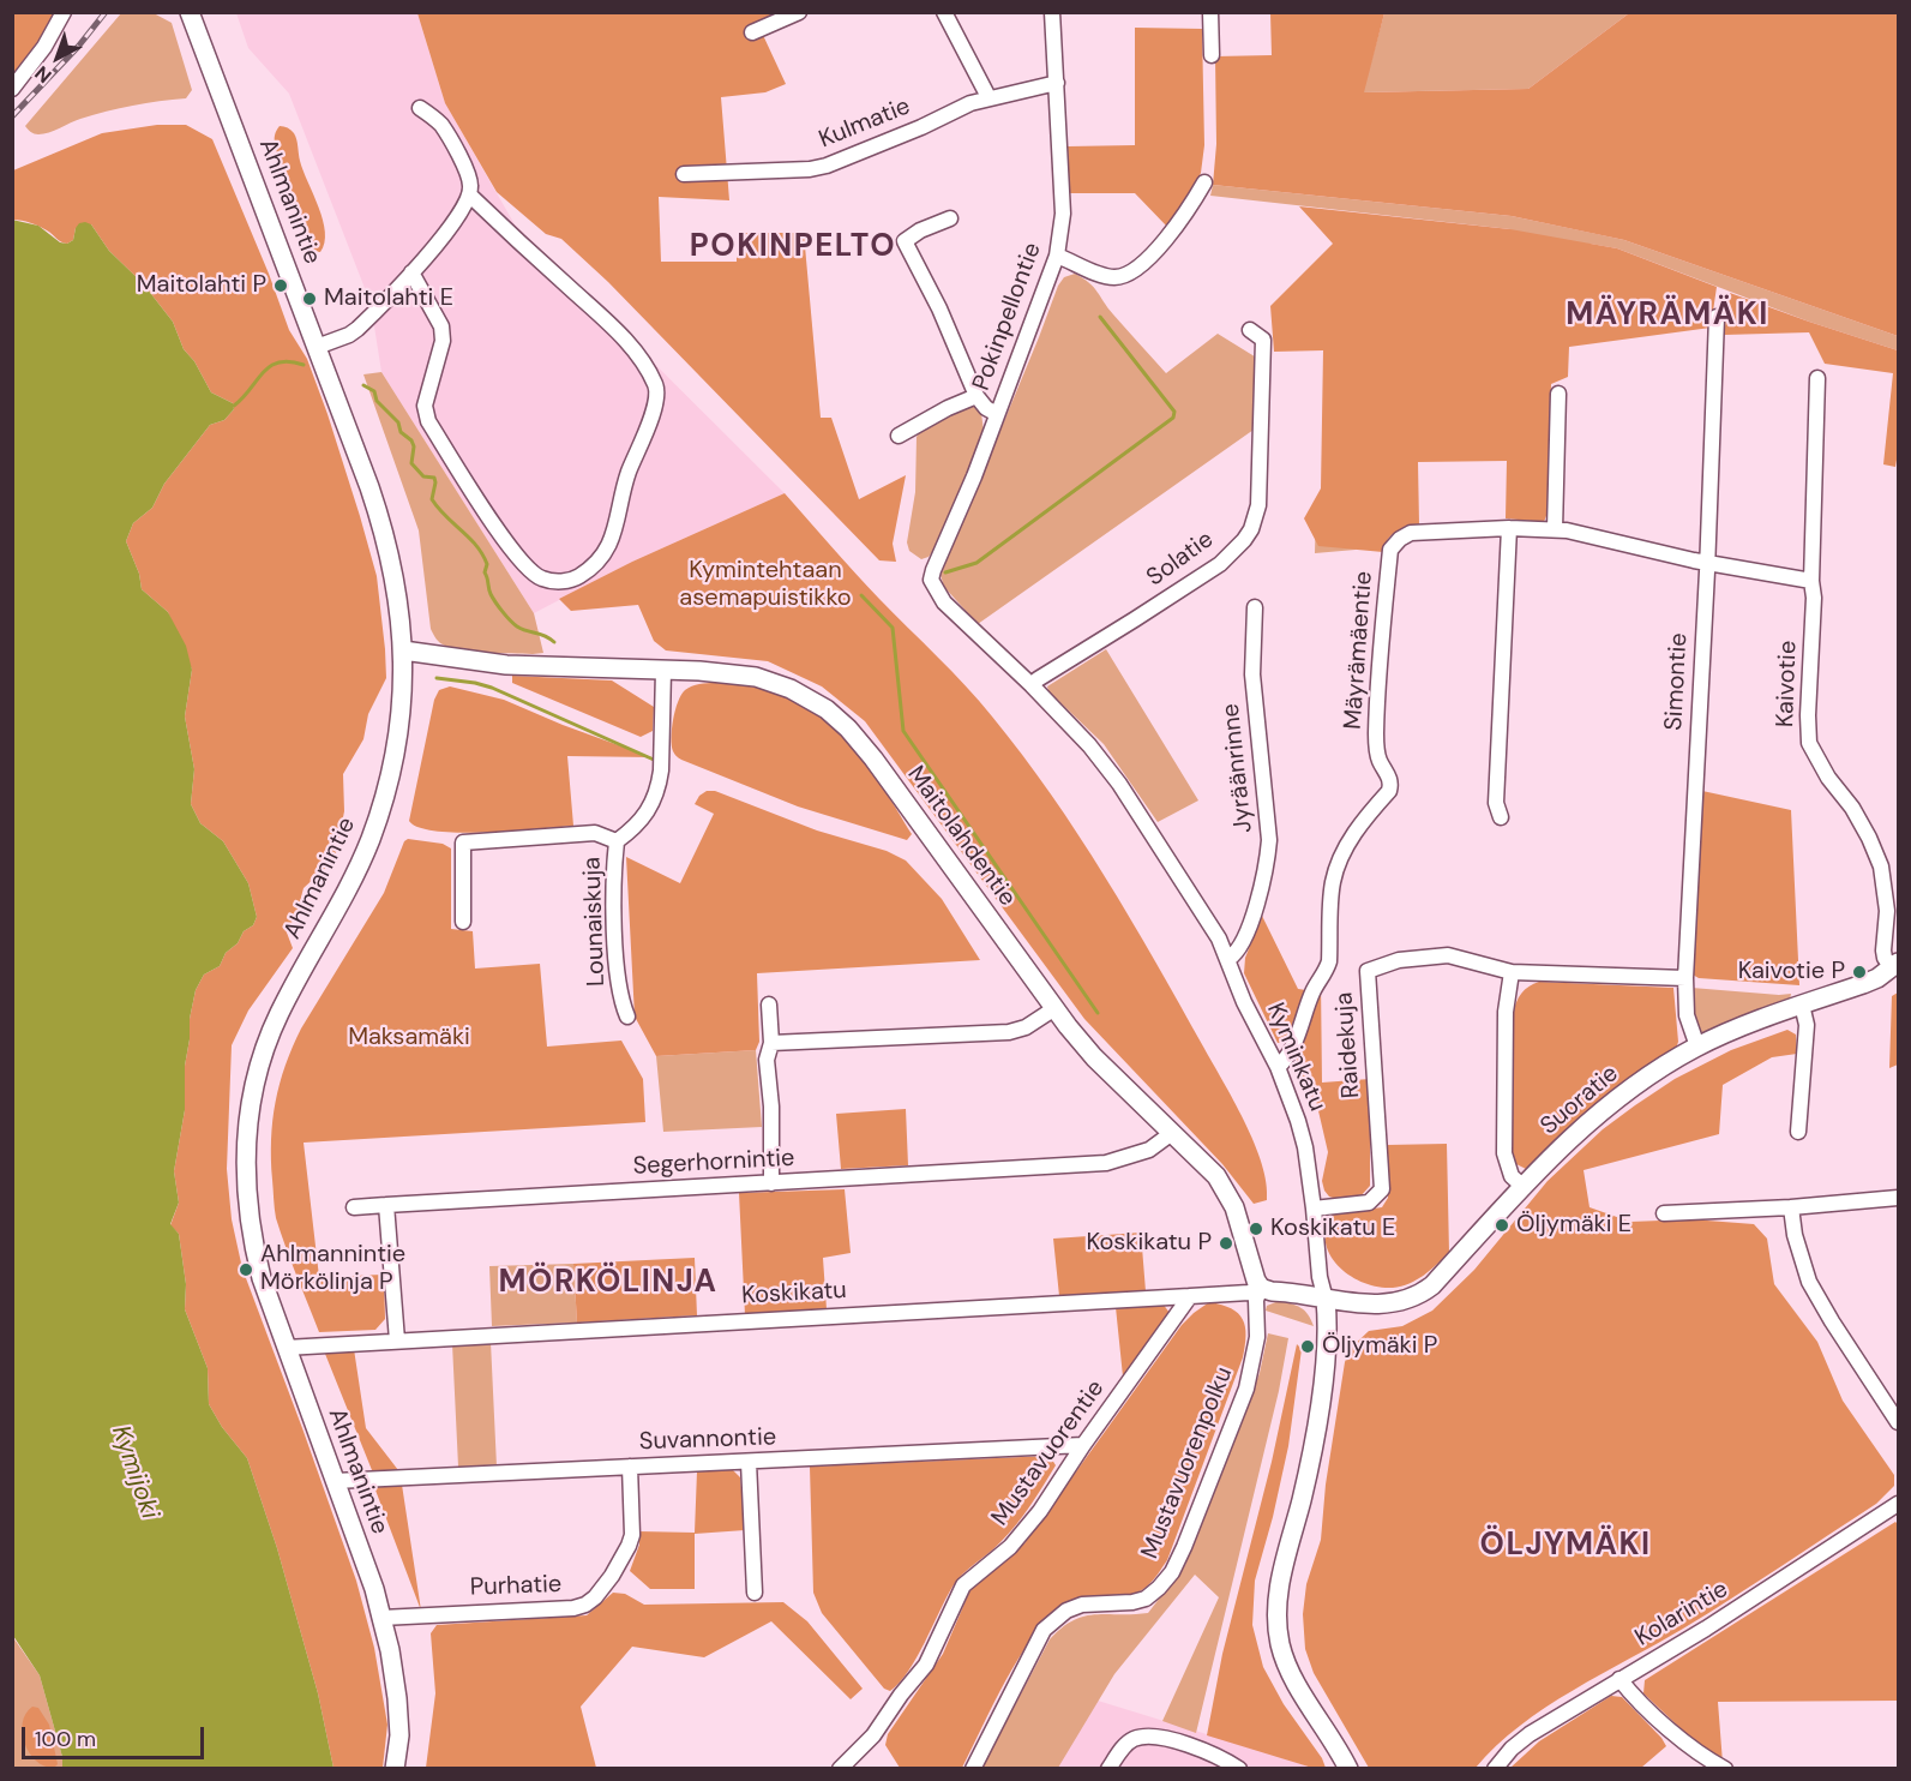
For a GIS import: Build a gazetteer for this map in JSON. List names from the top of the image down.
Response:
{
  "streets": {
    "street": [
      "Kulmatie",
      "Ahlmanintie",
      "Pokinpellontie",
      "Solatie",
      "Mäyrämäentie",
      "Simontie",
      "Kaivotie",
      "Jyräänrinne",
      "Maitolahdentie",
      "Lounaiskuja",
      "Raidekuja",
      "Kyminkatu",
      "Suoratie",
      "Segerhornintie",
      "Koskikatu",
      "Suvannontie",
      "Mustavuorentie",
      "Mustavuorenpolku",
      "Purhatie",
      "Kolarintie"
    ]
  },
  "crossings": [
    ["Kulmatie", "Pokinpellontie"],
    ["Ahlmanintie", "Maitolahdentie"],
    ["Ahlmanintie", "Koskikatu"],
    ["Ahlmanintie", "Suvannontie"],
    ["Ahlmanintie", "Purhatie"],
    ["Pokinpellontie", "Kyminkatu"],
    ["Solatie", "Kyminkatu"],
    ["Mäyrämäentie", "Simontie"],
    ["Mäyrämäentie", "Kaivotie"],
    ["Mäyrämäentie", "Kyminkatu"],
    ["Simontie", "Suoratie"],
    ["Kaivotie", "Suoratie"],
    ["Jyräänrinne", "Kyminkatu"],
    ["Maitolahdentie", "Lounaiskuja"],
    ["Maitolahdentie", "Segerhornintie"],
    ["Maitolahdentie", "Koskikatu"],
    ["Maitolahdentie", "Mustavuorenpolku"],
    ["Raidekuja", "Kyminkatu"],
    ["Kyminkatu", "Suoratie"],
    ["Koskikatu", "Mustavuorentie"],
    ["Koskikatu", "Mustavuorenpolku"],
    ["Suvannontie", "Mustavuorentie"],
    ["Suvannontie", "Purhatie"]
  ],
  "districts": [
    "POKINPELTO",
    "MÄYRÄMÄKI",
    "MÖRKÖLINJA",
    "ÖLJYMÄKI"
  ],
  "water": ["Kymijoki"],
  "parks": ["Kymintehtaan asemapuistikko", "Maksamäki"],
  "places": [
    "Maitolahti P",
    "Maitolahti E",
    "Kaivotie P",
    "Öljymäki E",
    "Koskikatu E",
    "Koskikatu P",
    "Ahlmannintie Mörkölinja P",
    "Öljymäki P"
  ],
  "scale_bar": "100 m",
  "north": "bottom left"
}
